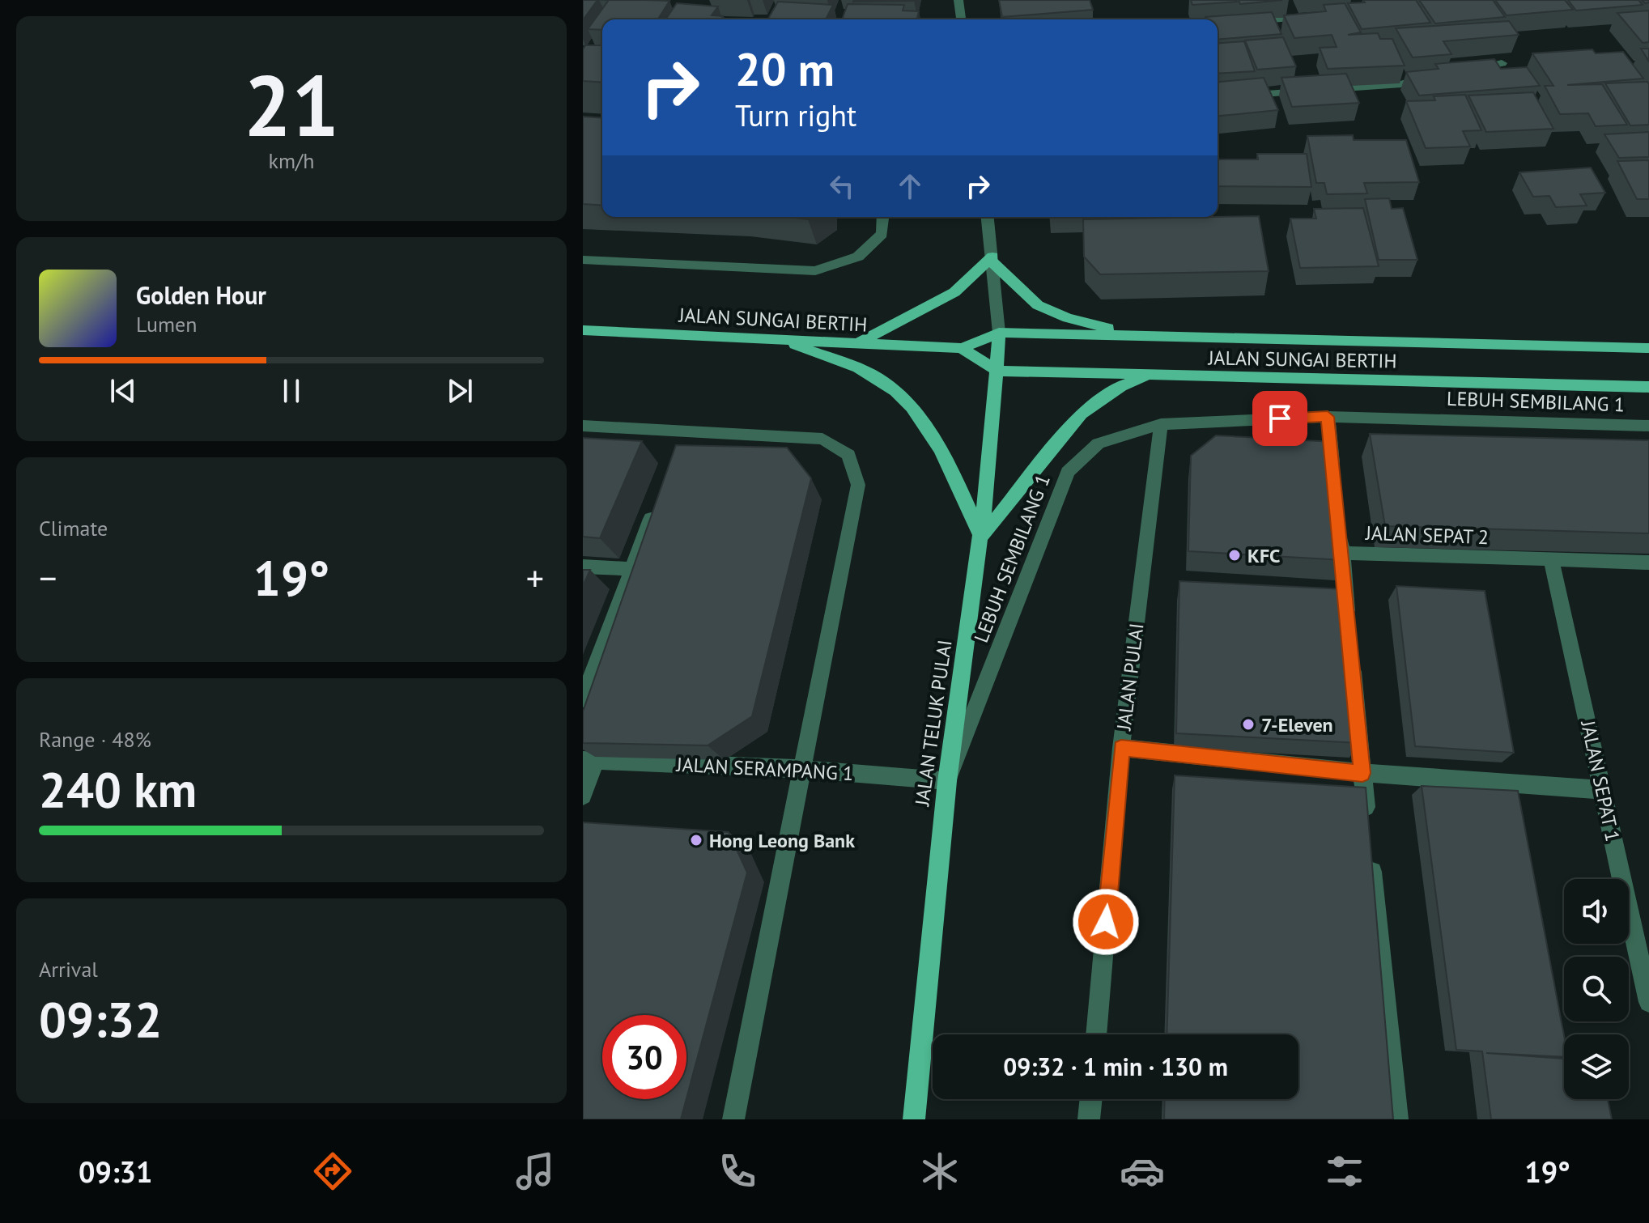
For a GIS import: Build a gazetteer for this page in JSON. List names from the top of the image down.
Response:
{
  "streets": {
    "main road": ["JALAN SUNGAI BERTIH", "JALAN TELUK PULAI"],
    "street": [
      "LEBUH SEMBILANG 1",
      "JALAN SEPAT 2",
      "JALAN PULAI",
      "JALAN SERAMPANG 1",
      "JALAN SEPAT 1"
    ]
  },
  "crossings": [
    ["JALAN SUNGAI BERTIH", "JALAN TELUK PULAI"],
    ["LEBUH SEMBILANG 1", "JALAN PULAI"],
    ["LEBUH SEMBILANG 1", "JALAN TELUK PULAI"],
    ["LEBUH SEMBILANG 1", "JALAN SERAMPANG 1"],
    ["JALAN SEPAT 2", "JALAN SEPAT 1"],
    ["JALAN TELUK PULAI", "JALAN SERAMPANG 1"]
  ],
  "places": ["KFC", "7-Eleven", "Hong Leong Bank"],
  "page": {
    "tile": [
      ["21", "km/h"],
      "Climate",
      ["Range · 48%", "240 km"],
      ["Arrival", "09:32"]
    ],
    "turn": ["20 m", "Turn right"],
    "song": ["Golden Hour", "Lumen"],
    "heat": ["−", "19°", "+"],
    "limit": "30",
    "trip": "09:32 · 1 min · 130 m",
    "tabs": ["09:31", "19°"]
  }
}
